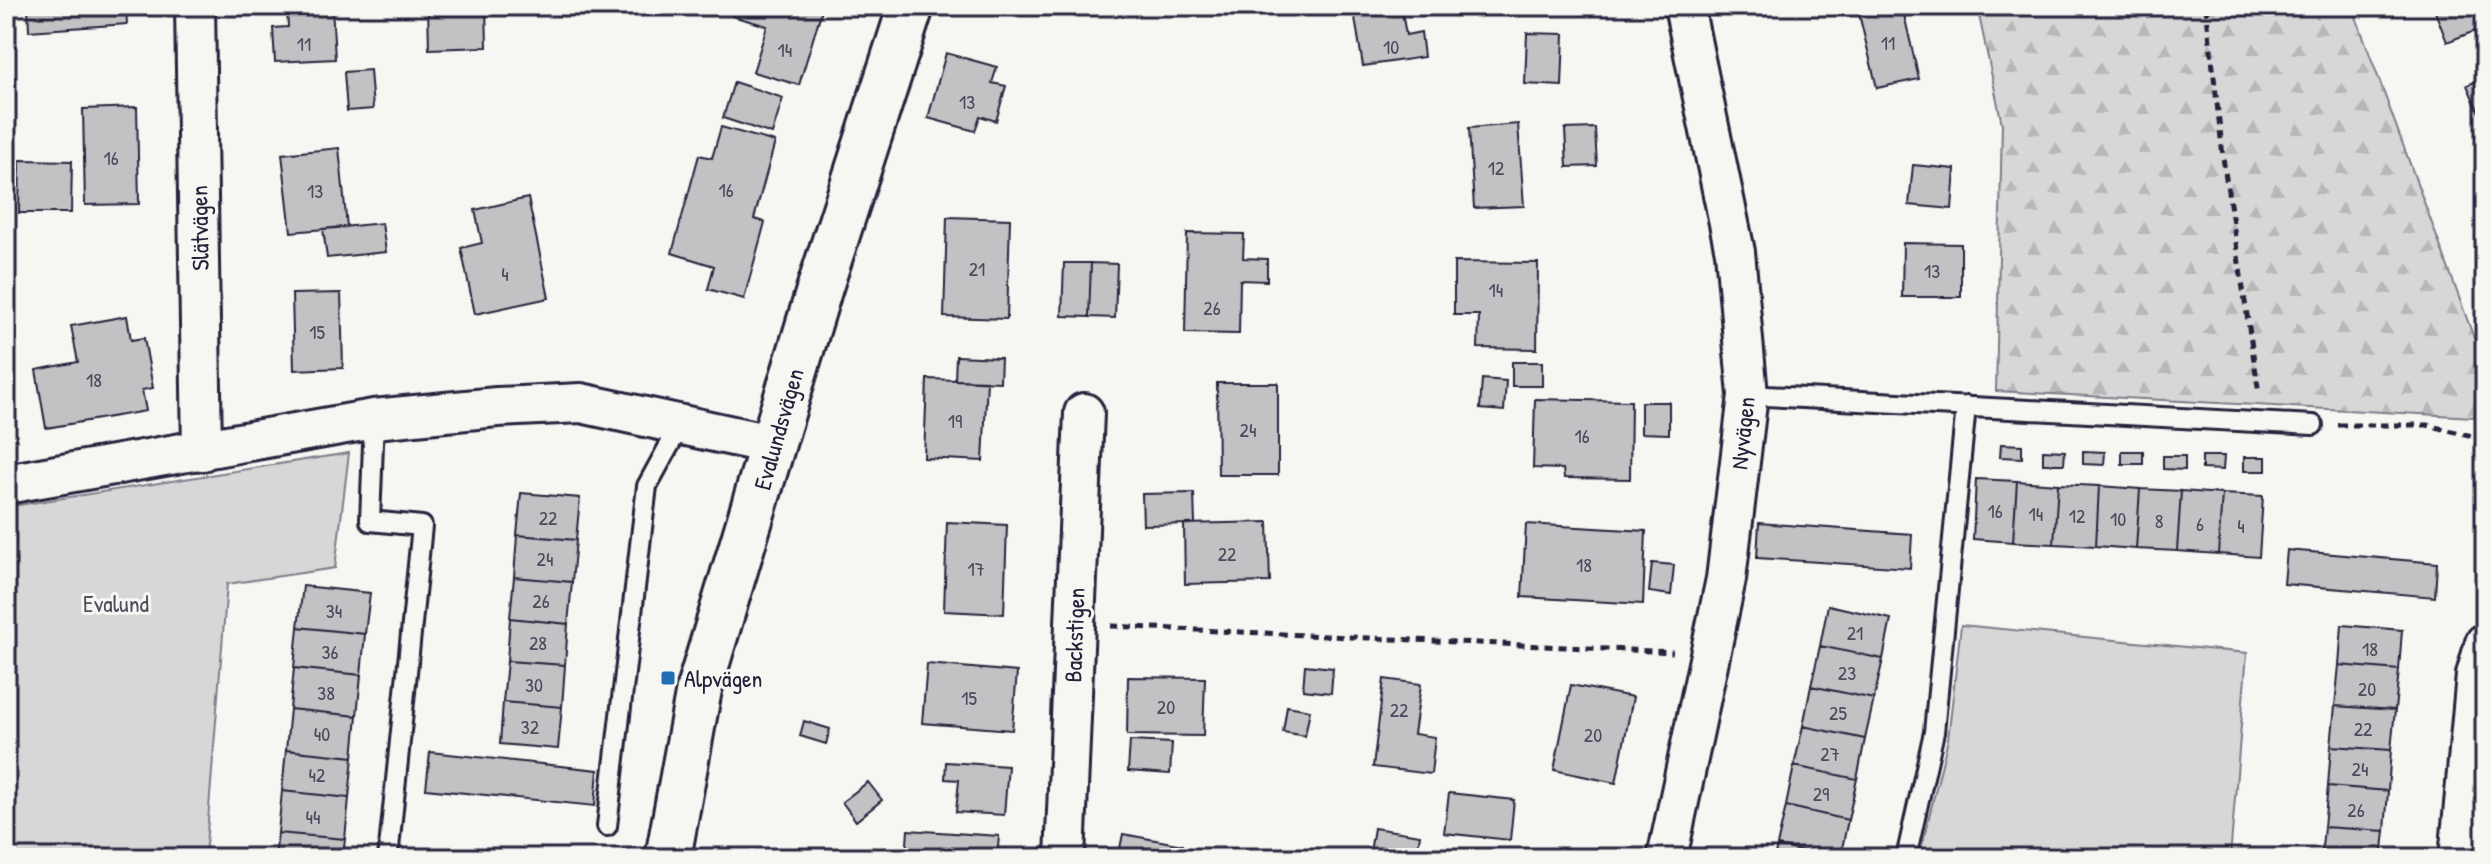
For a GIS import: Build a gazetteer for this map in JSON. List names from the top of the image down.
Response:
{
  "streets": {
    "street": [
      "Slätvägen",
      "Evalundsvägen",
      "Nyvägen",
      "Backstigen"
    ]
  },
  "parks": ["Evalund"],
  "places": {
    "transit": ["Alpvägen"]
  },
  "house_numbers": [
    "11",
    "11",
    "10",
    "14",
    "13",
    "16",
    "12",
    "16",
    "13",
    "21",
    "13",
    "4",
    "14",
    "26",
    "15",
    "18",
    "19",
    "24",
    "16",
    "16",
    "14",
    "12",
    "22",
    "10",
    "8",
    "6",
    "4",
    "22",
    "24",
    "18",
    "17",
    "26",
    "34",
    "21",
    "28",
    "18",
    "36",
    "23",
    "30",
    "20",
    "38",
    "15",
    "20",
    "22",
    "25",
    "32",
    "22",
    "40",
    "20",
    "27",
    "24",
    "42",
    "29",
    "26",
    "44"
  ]
}
